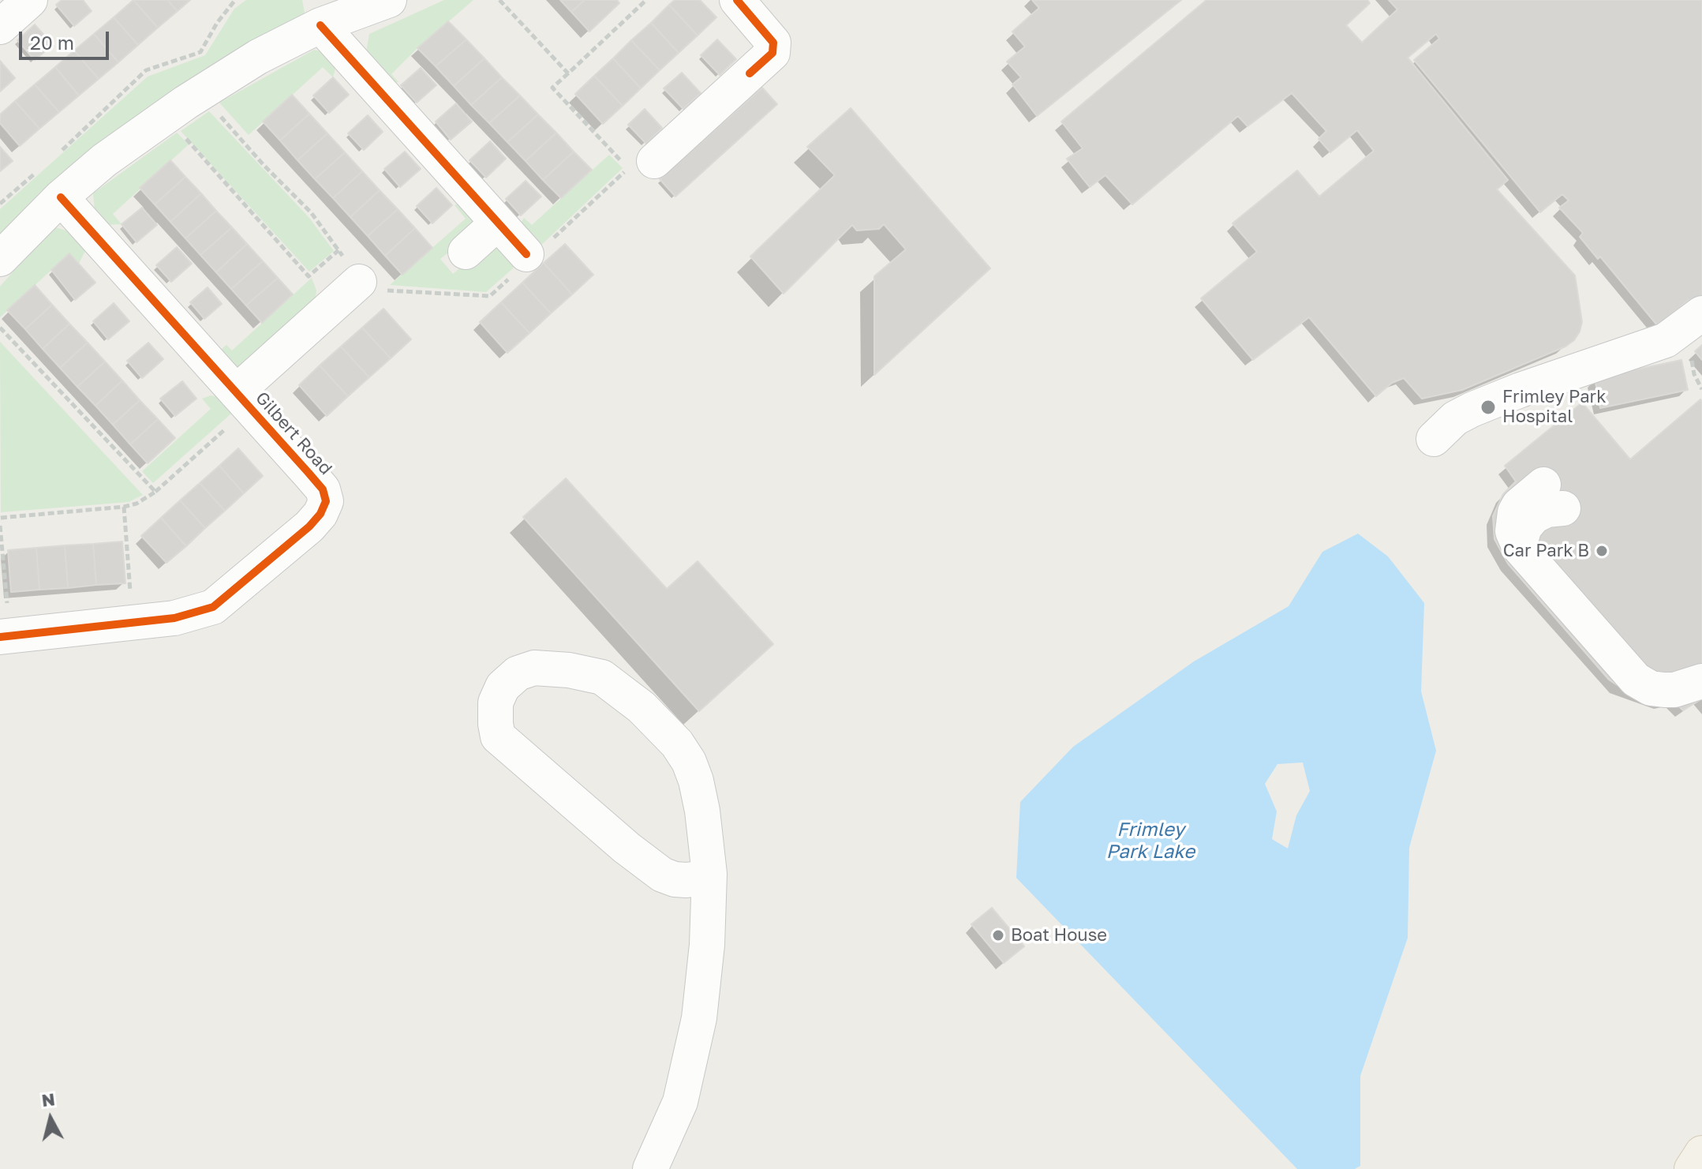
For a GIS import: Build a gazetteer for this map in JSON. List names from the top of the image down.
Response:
{
  "streets": {
    "street": ["Gilbert Road"]
  },
  "water": ["Frimley Park Lake"],
  "places": ["Frimley Park Hospital", "Car Park B", "Boat House"],
  "scale_bar": "20 m",
  "north": "top"
}
